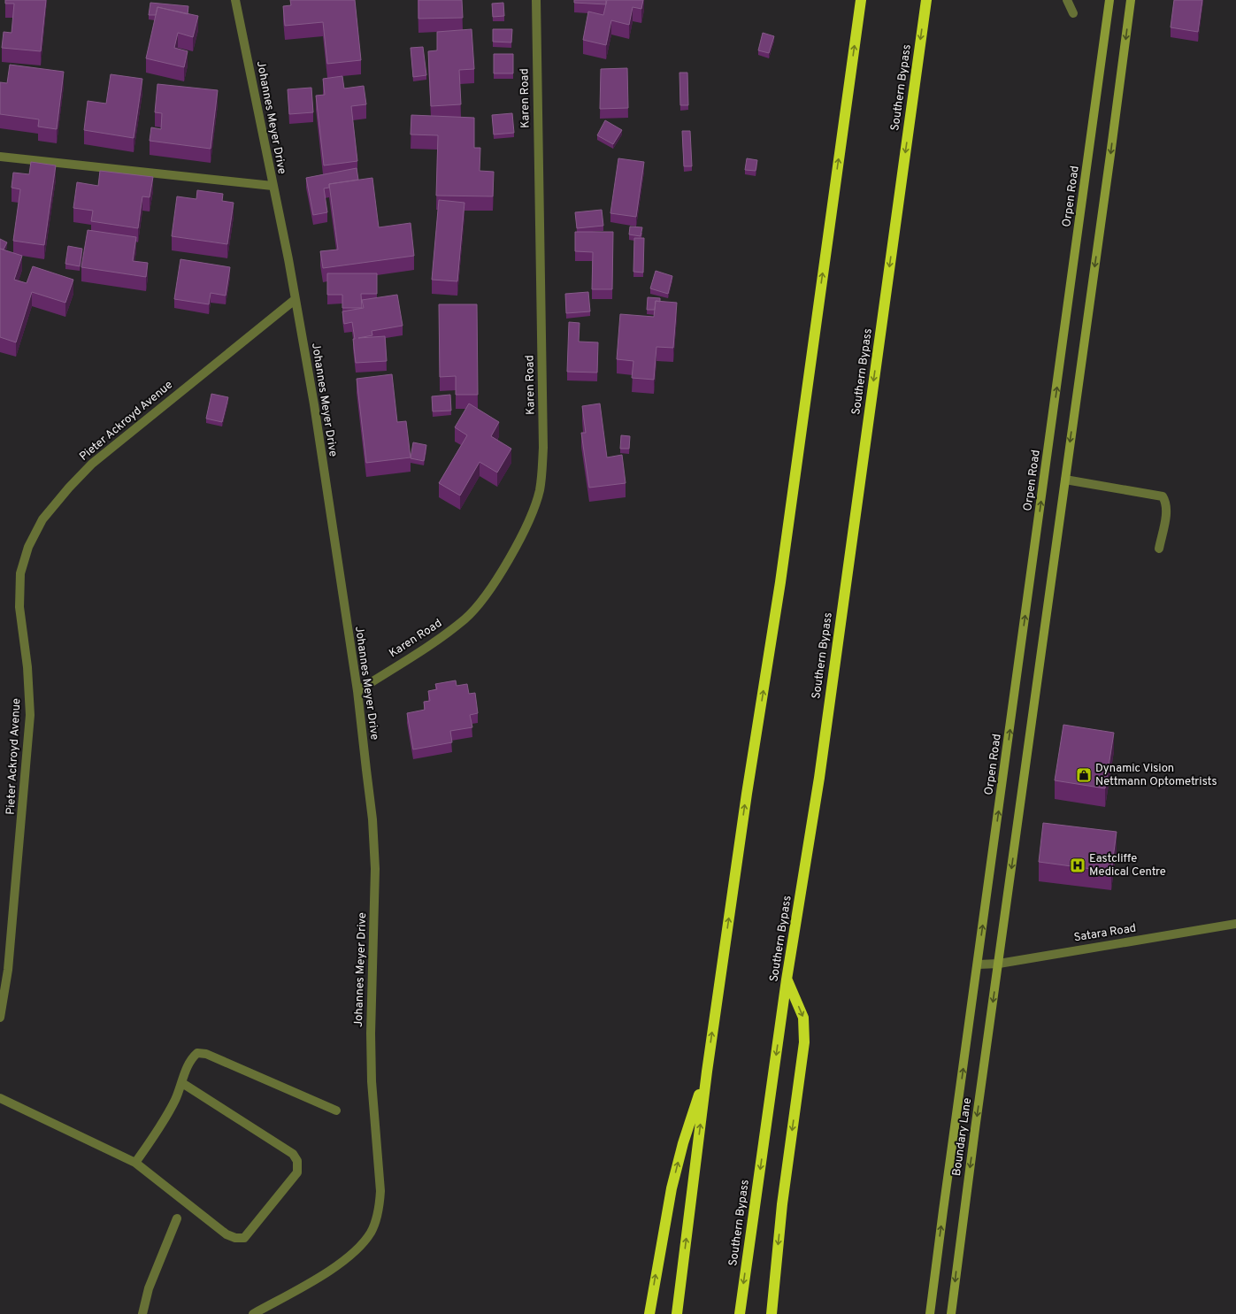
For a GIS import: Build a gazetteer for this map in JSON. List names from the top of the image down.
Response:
{
  "streets": {
    "highway": ["Southern Bypass"],
    "street": [
      "Karen Road",
      "Johannes Meyer Drive",
      "Orpen Road",
      "Pieter Ackroyd Avenue",
      "Satara Road",
      "Boundary Lane"
    ]
  },
  "crossings": [
    ["Karen Road", "Johannes Meyer Drive"],
    ["Johannes Meyer Drive", "Pieter Ackroyd Avenue"],
    ["Orpen Road", "Satara Road"],
    ["Orpen Road", "Boundary Lane"],
    ["Satara Road", "Boundary Lane"]
  ],
  "places": {
    "shop": ["Dynamic Vision Nettmann Optometrists"],
    "hospital": ["Eastcliffe Medical Centre"]
  }
}
